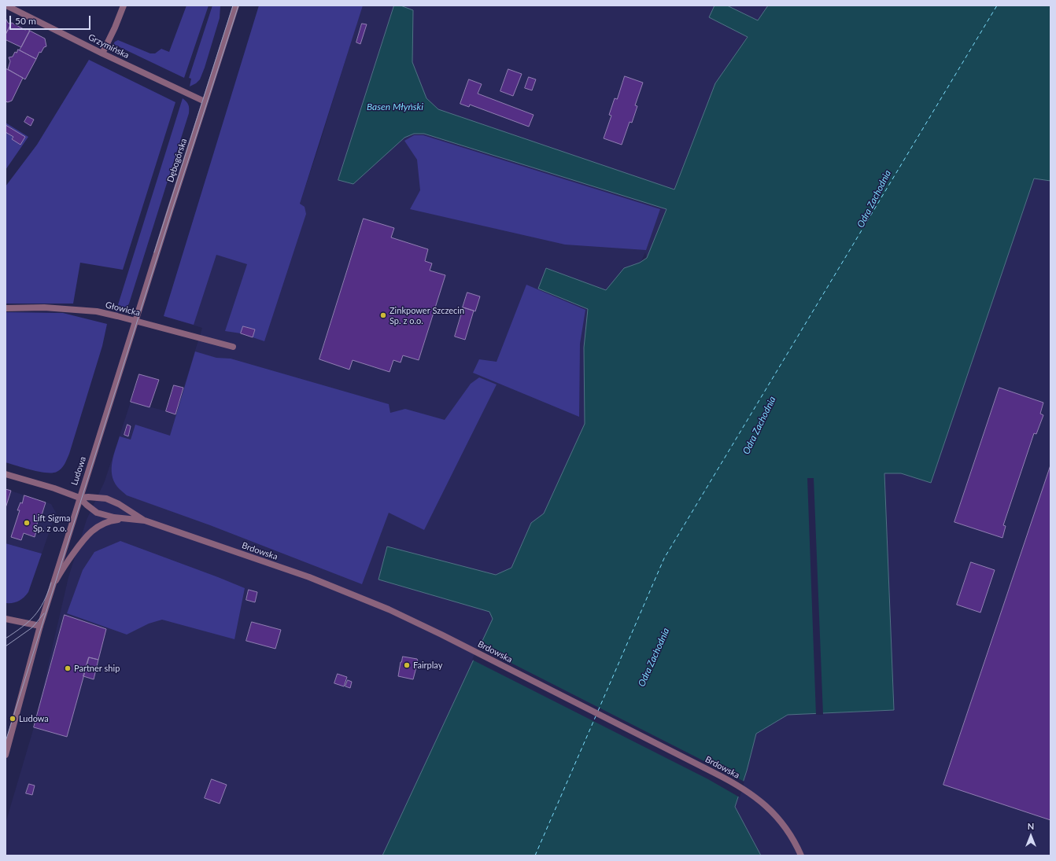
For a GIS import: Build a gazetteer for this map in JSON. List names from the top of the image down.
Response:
{
  "streets": {
    "street": [
      "Grzymińska",
      "Dębogórska",
      "Głowicka",
      "Ludowa",
      "Brdowska"
    ]
  },
  "crossings": [
    ["Grzymińska", "Dębogórska"],
    ["Dębogórska", "Głowicka"],
    ["Dębogórska", "Ludowa"],
    ["Głowicka", "Ludowa"],
    ["Ludowa", "Brdowska"]
  ],
  "water": ["Basen Młyński", "Odra Zachodnia"],
  "places": [
    "Zinkpower Szczecin Sp. z o.o.",
    "Lift Sigma Sp. z o.o.",
    "Fairplay",
    "Partner ship",
    "Ludowa"
  ],
  "scale_bar": "50 m",
  "north": "top"
}
